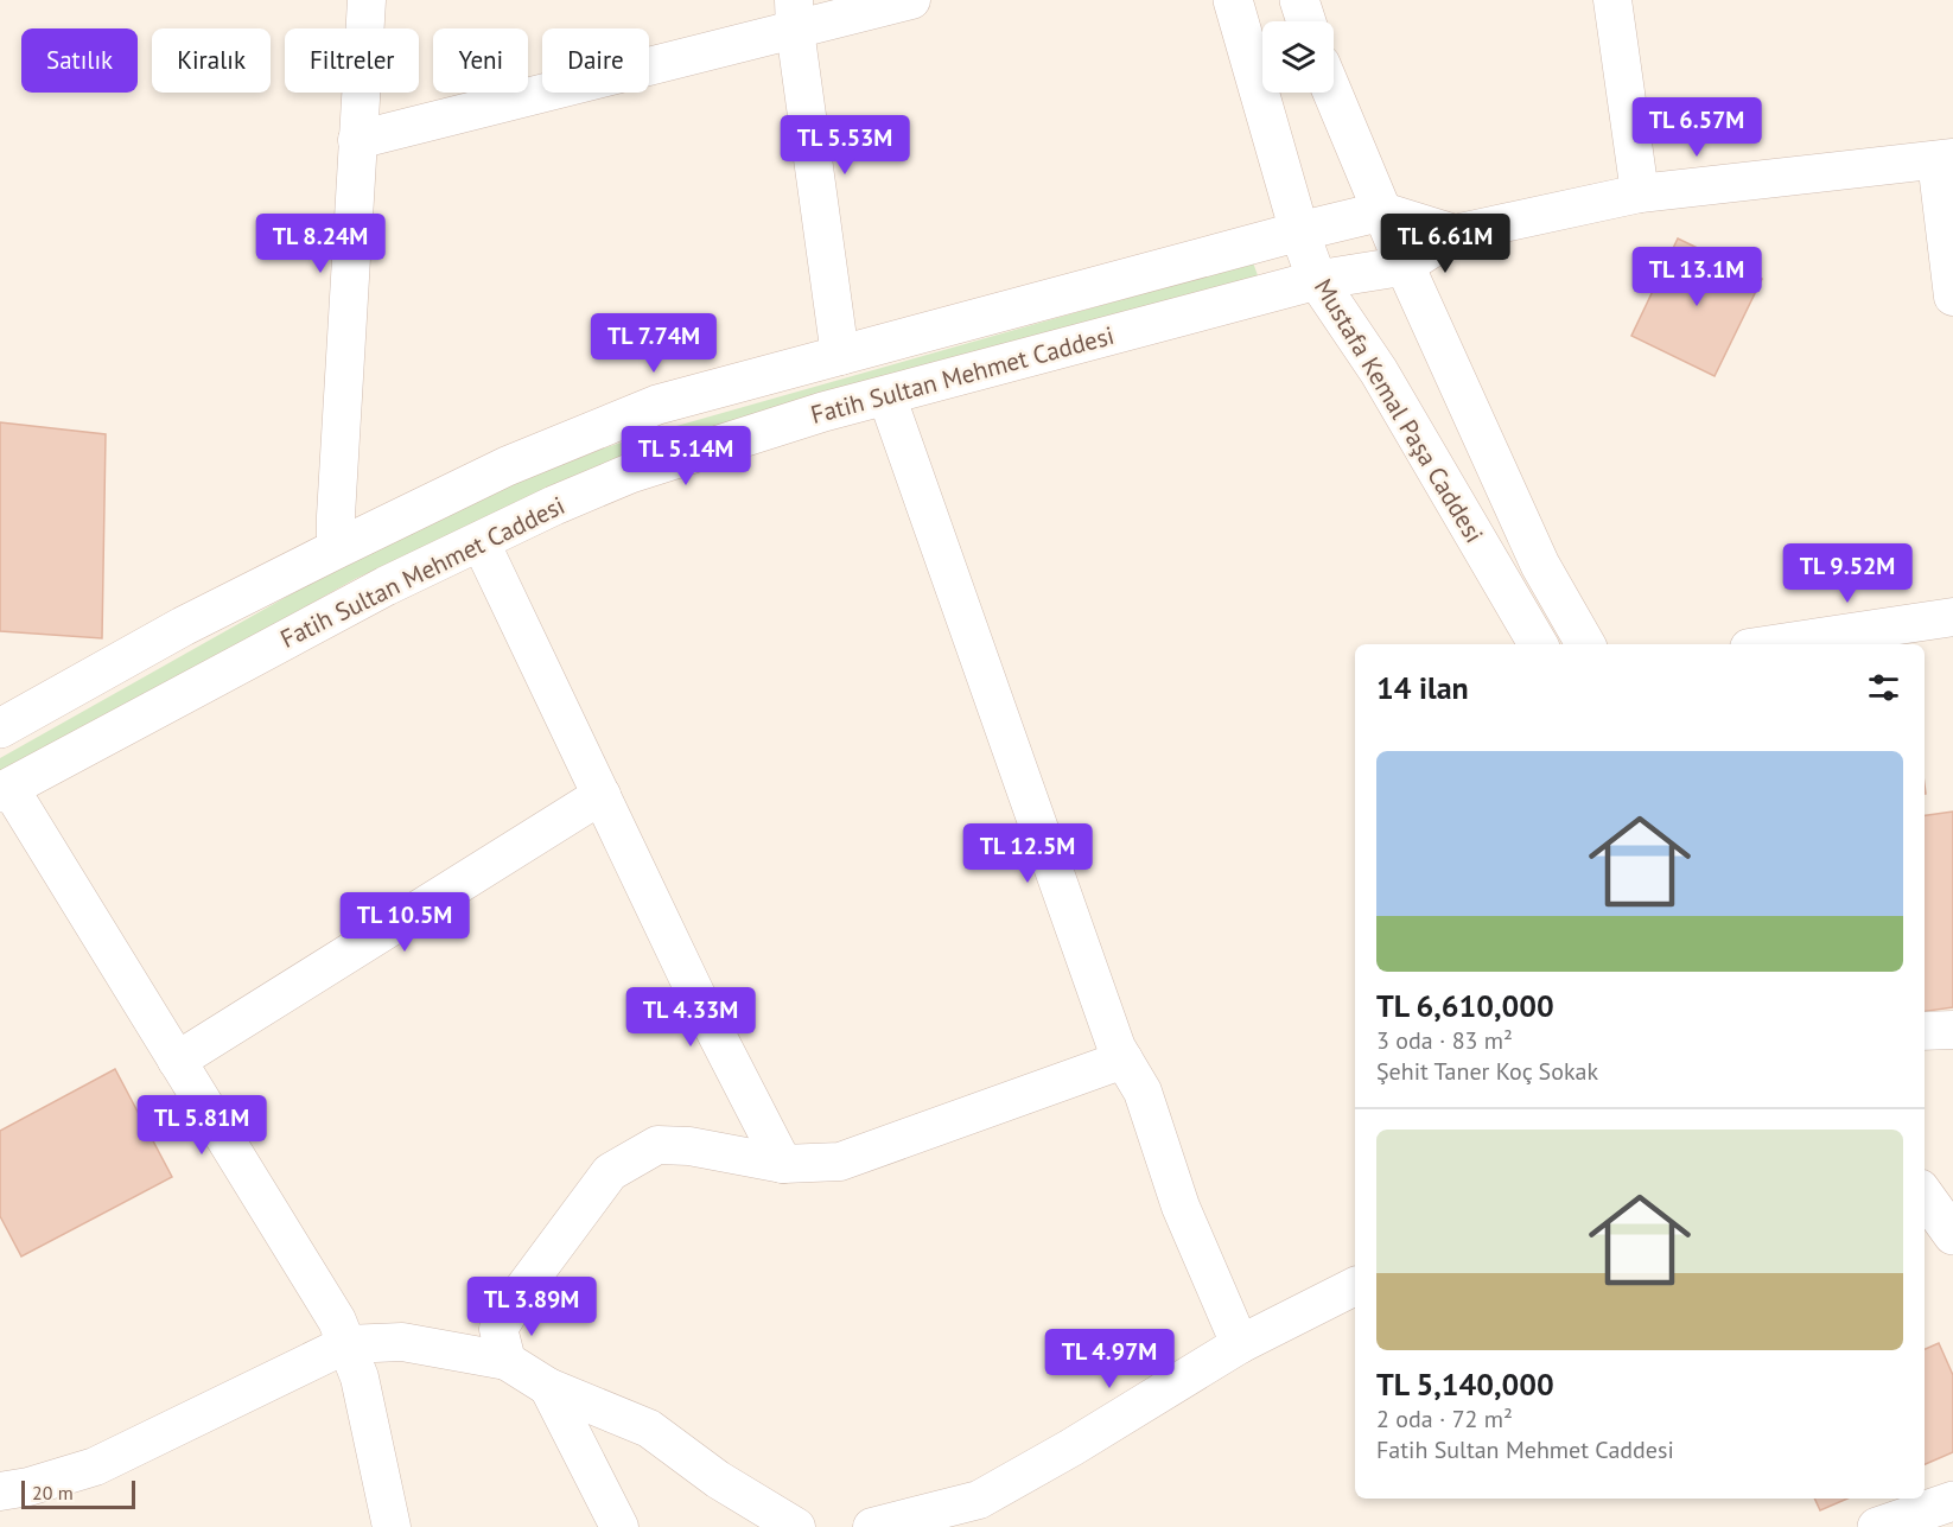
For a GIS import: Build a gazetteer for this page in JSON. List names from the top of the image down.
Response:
{
  "streets": {
    "main road": ["Fatih Sultan Mehmet Caddesi", "Mustafa Kemal Paşa Caddesi"]
  },
  "crossings": [
    ["Fatih Sultan Mehmet Caddesi", "Mustafa Kemal Paşa Caddesi"]
  ],
  "scale_bar": "20 m",
  "page": {
    "chip": [
      "Satılık",
      "Kiralık",
      "Filtreler",
      "Yeni",
      "Daire"
    ],
    "price": [
      "TL 6.57M",
      "TL 5.53M",
      "TL 8.24M",
      "TL 6.61M",
      "TL 13.1M",
      "TL 7.74M",
      "TL 5.14M",
      "TL 9.52M",
      "TL 12.5M",
      "TL 10.5M",
      "TL 4.33M",
      "TL 5.81M",
      "TL 3.89M",
      "TL 4.97M"
    ],
    "heading": "14 ilan",
    "list": [
      {
        "name": "TL 6,610,000",
        "note": "3 oda · 83 m² · Şehit Taner Koç Sokak"
      },
      {
        "name": "TL 5,140,000",
        "note": "2 oda · 72 m² · Fatih Sultan Mehmet Caddesi"
      }
    ],
    "scale": "20 m"
  }
}
